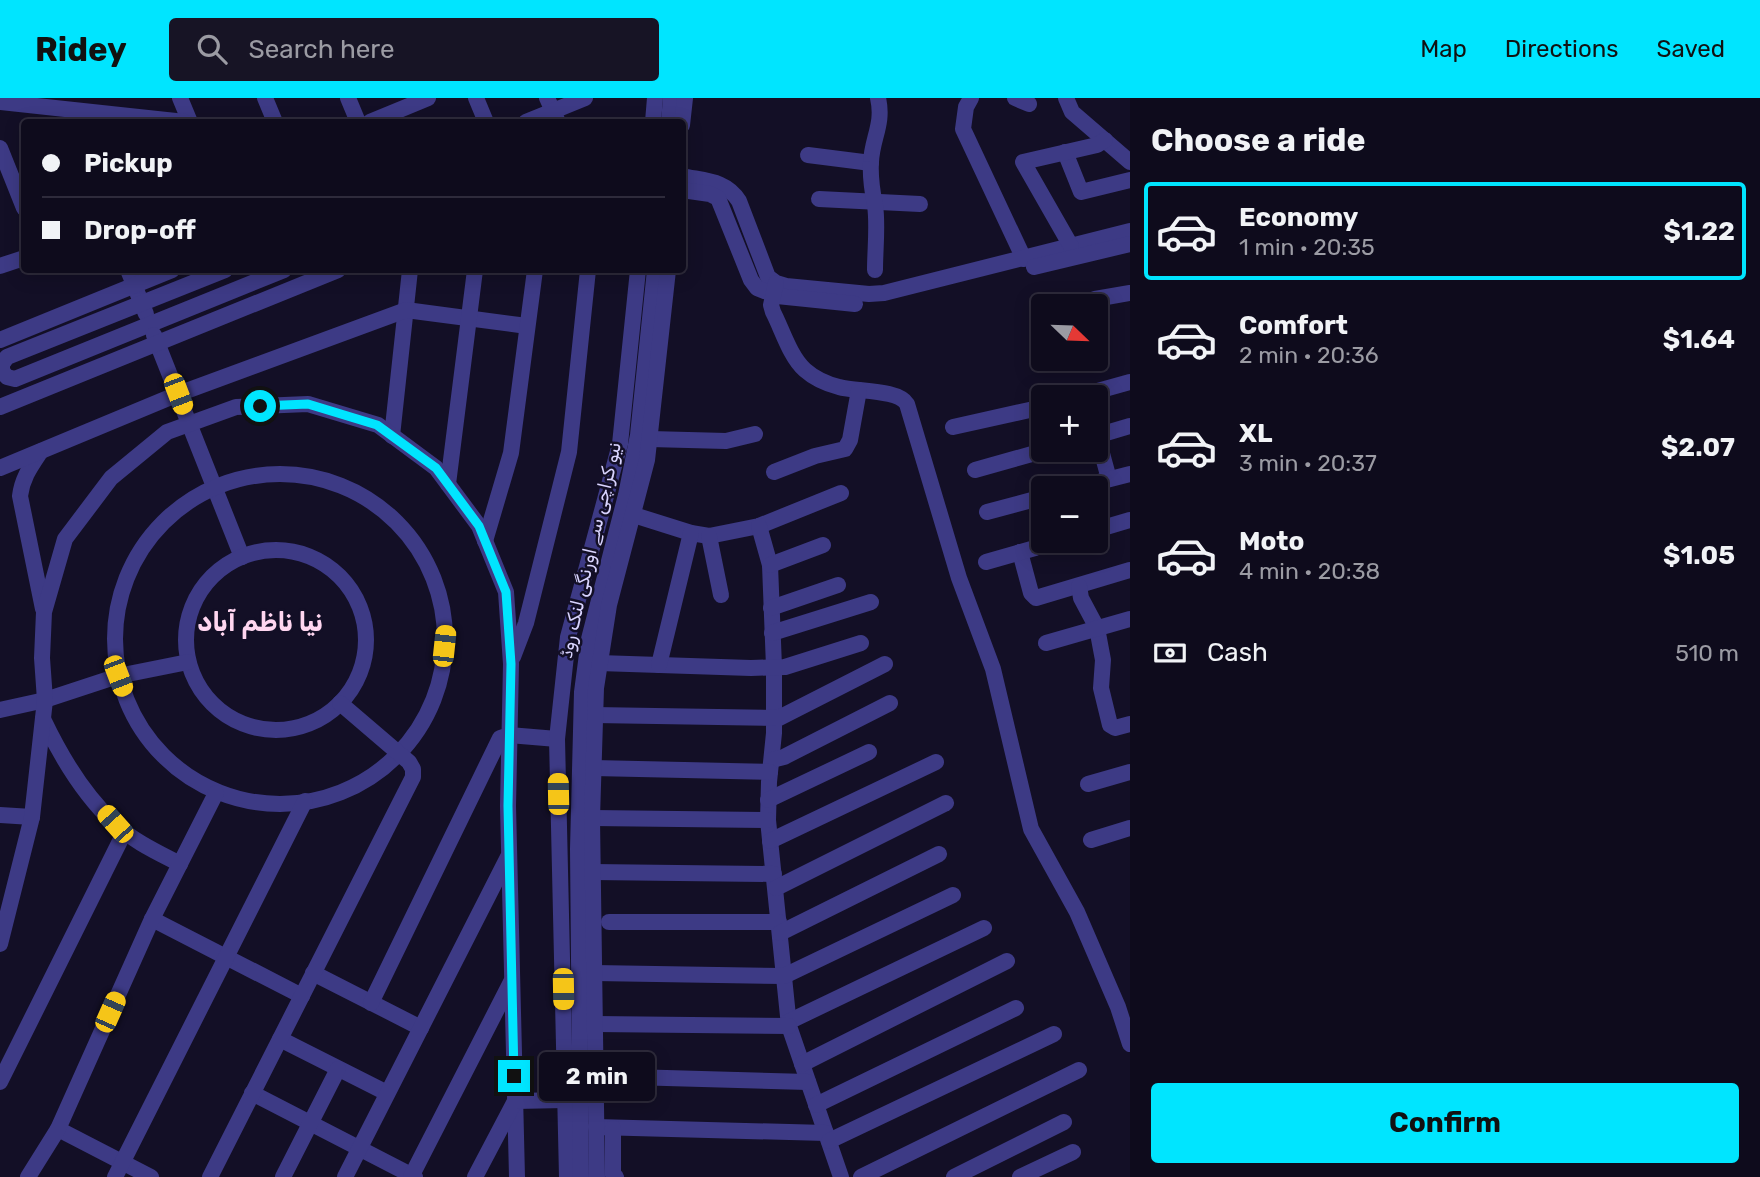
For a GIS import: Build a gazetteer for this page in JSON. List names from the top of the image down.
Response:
{
  "streets": {
    "street": ["نیو کراچی سے اورنگی لنک روڈ"]
  },
  "districts": ["نیا ناظم آباد"],
  "north": "bottom right",
  "page": {
    "header": "Ridey",
    "search": "Search here",
    "nav": ["Map", "Directions", "Saved"],
    "heading": "Choose a ride",
    "banner": ["Pickup", "Drop-off"],
    "list": [
      {
        "name": "Economy",
        "note": "1 min · 20:35",
        "value": "$1.22"
      },
      {
        "name": "Comfort",
        "note": "2 min · 20:36",
        "value": "$1.64"
      },
      {
        "name": "XL",
        "note": "3 min · 20:37",
        "value": "$2.07"
      },
      {
        "name": "Moto",
        "note": "4 min · 20:38",
        "value": "$1.05"
      }
    ],
    "map_buttons": ["+", "−"],
    "pay": ["Cash", "510 m"],
    "bubble": "2 min",
    "buttons": "Confirm"
  }
}
